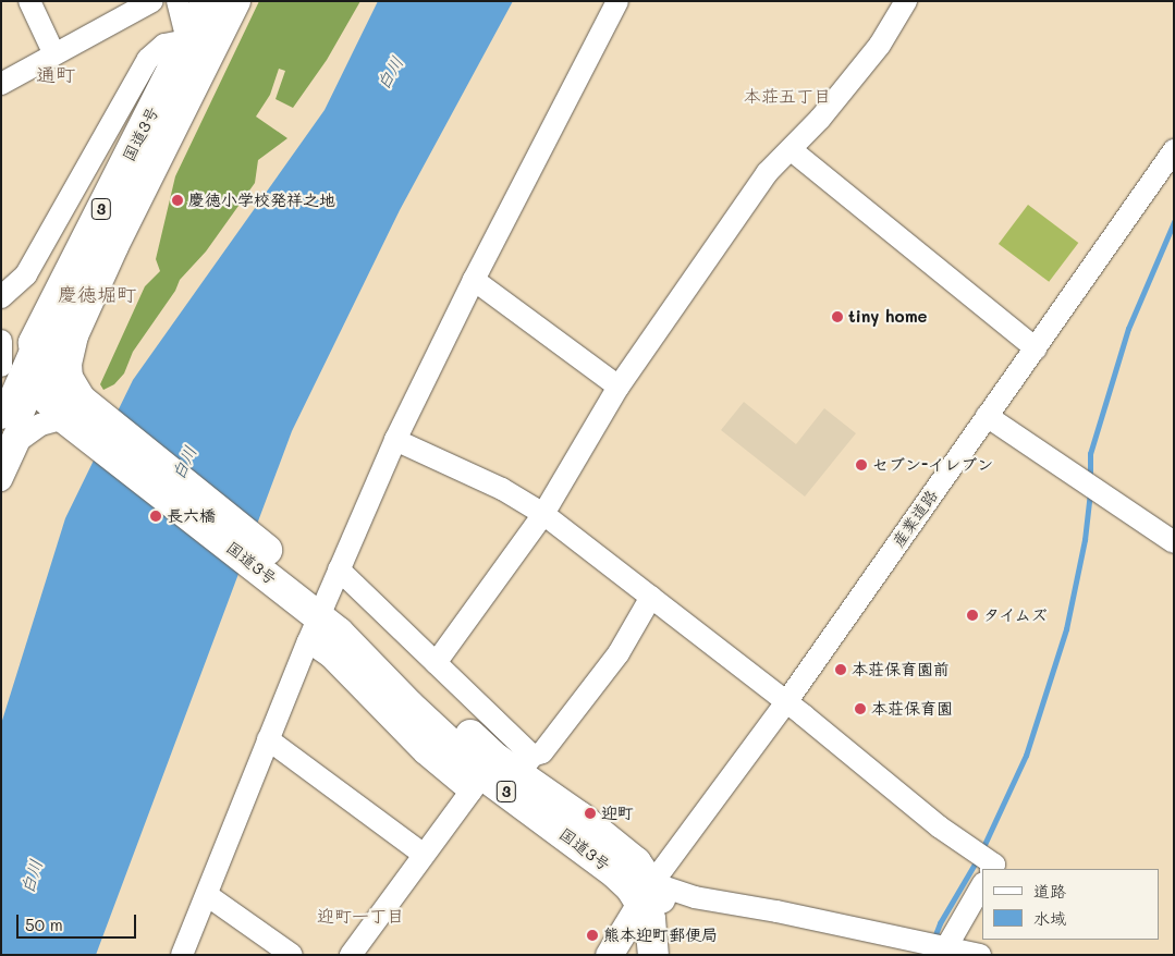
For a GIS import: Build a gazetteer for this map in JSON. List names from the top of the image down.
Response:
{
  "streets": {
    "highway": ["国道3号", "3"],
    "street": ["産業道路"]
  },
  "crossings": [
    ["国道3号", "産業道路"]
  ],
  "districts": [
    "通町",
    "本荘五丁目",
    "慶徳堀町",
    "迎町一丁目"
  ],
  "water": ["白川"],
  "places": [
    "慶徳小学校発祥之地",
    "tiny home",
    "セブン-イレブン",
    "長六橋",
    "タイムズ",
    "本荘保育園前",
    "本荘保育園",
    "迎町",
    "熊本迎町郵便局"
  ],
  "legend": ["道路", "水域"],
  "scale_bar": "50 m"
}
